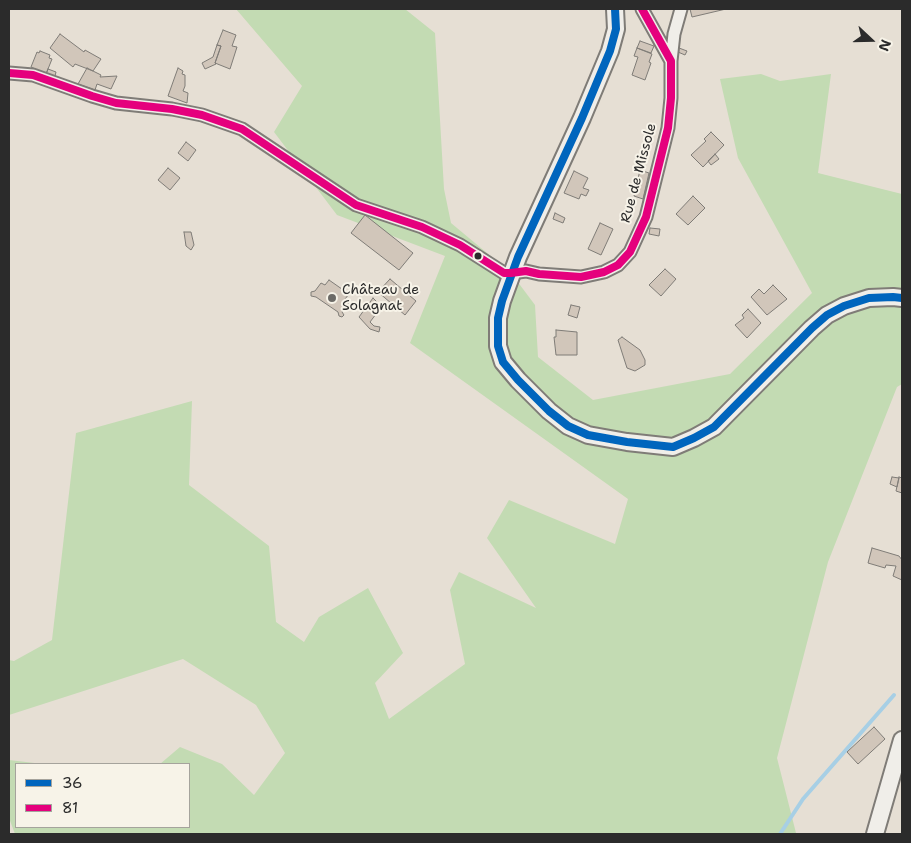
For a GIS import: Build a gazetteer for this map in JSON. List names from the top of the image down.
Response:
{
  "streets": {
    "street": ["Rue de Missole"]
  },
  "places": ["Château de Solagnat"],
  "lines": ["transit line 36", "transit line 81"],
  "legend": ["36", "81"],
  "north": "right"
}
